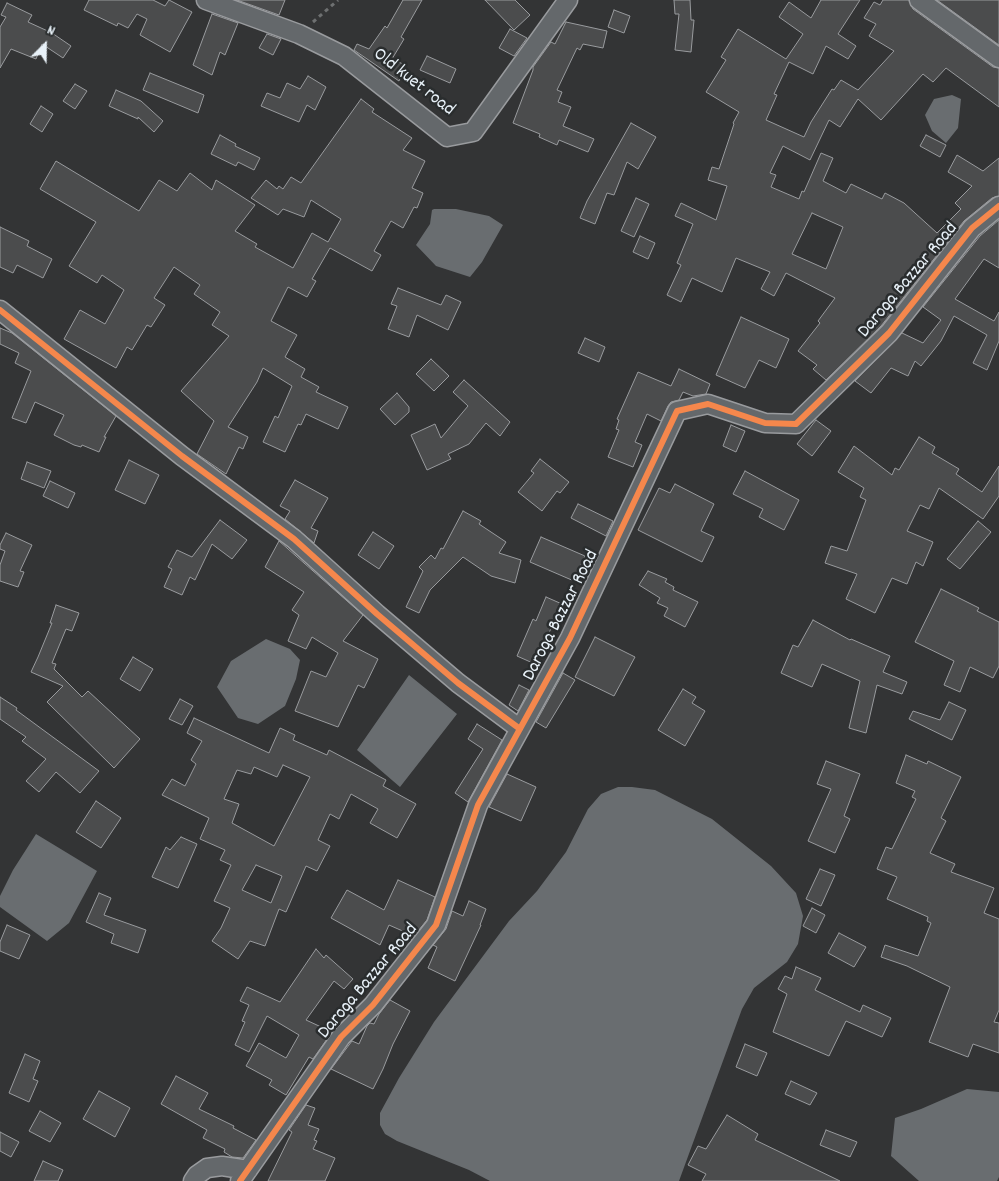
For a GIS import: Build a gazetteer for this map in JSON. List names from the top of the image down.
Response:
{
  "streets": {
    "street": ["Old kuet road", "Daroga Bazzar Road"]
  },
  "north": "top right"
}
